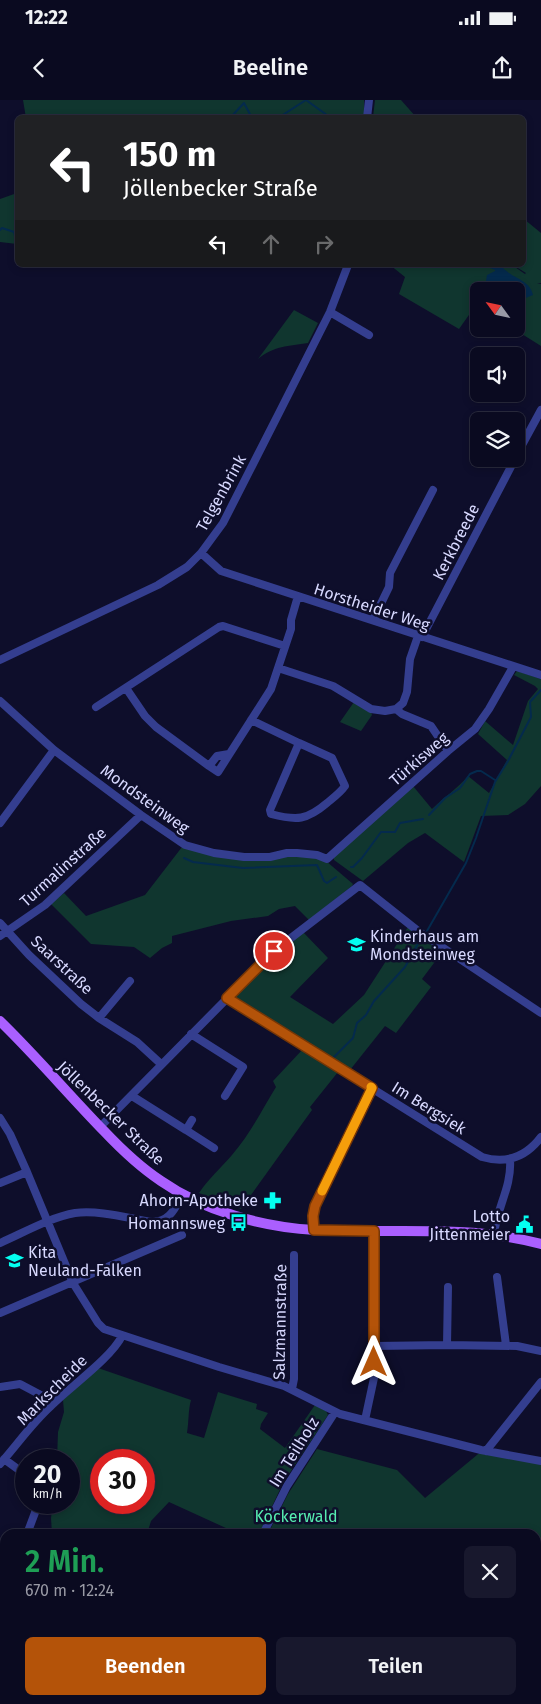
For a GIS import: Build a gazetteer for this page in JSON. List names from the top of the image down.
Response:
{
  "streets": {
    "main road": ["Jöllenbecker Straße"],
    "street": [
      "Telgenbrink",
      "Kerkbreede",
      "Horstheider Weg",
      "Türkisweg",
      "Mondsteinweg",
      "Turmalinstraße",
      "Saarstraße",
      "Im Bergsiek",
      "Salzmannstraße",
      "Markscheide",
      "Im Teilholz"
    ]
  },
  "crossings": [
    ["Telgenbrink", "Horstheider Weg"],
    ["Kerkbreede", "Horstheider Weg"],
    ["Horstheider Weg", "Türkisweg"],
    ["Türkisweg", "Mondsteinweg"],
    ["Mondsteinweg", "Turmalinstraße"],
    ["Turmalinstraße", "Saarstraße"]
  ],
  "parks": ["Köckerwald"],
  "places": {
    "school or university": ["Kinderhaus am Mondsteinweg", "Kita Neuland-Falken"],
    "pharmacy": ["Ahorn-Apotheke"],
    "bus stop": ["Homannsweg"],
    "public building": ["Lotto Jittenmeier"]
  },
  "north": "top left",
  "page": {
    "status": "12:22",
    "header": "Beeline",
    "turn": ["150 m", "Jöllenbecker Straße"],
    "speed": "20 km/h",
    "limit": "30",
    "heading": ["2 Min.", "670 m · 12:24"],
    "buttons": ["Beenden", "Teilen"]
  }
}
